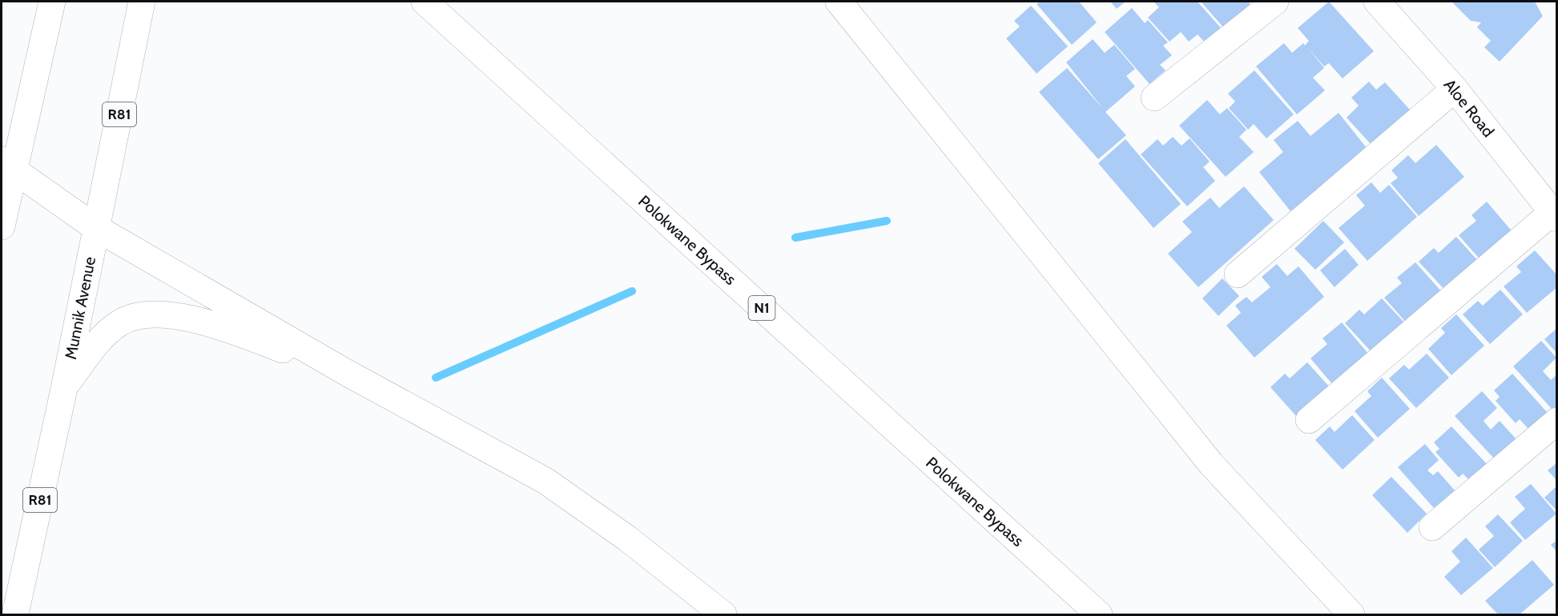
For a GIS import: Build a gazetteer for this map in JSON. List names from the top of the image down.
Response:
{
  "streets": {
    "main road": [
      "Aloe Road",
      "R81",
      "Polokwane Bypass",
      "Munnik Avenue",
      "N1"
    ]
  }
}
